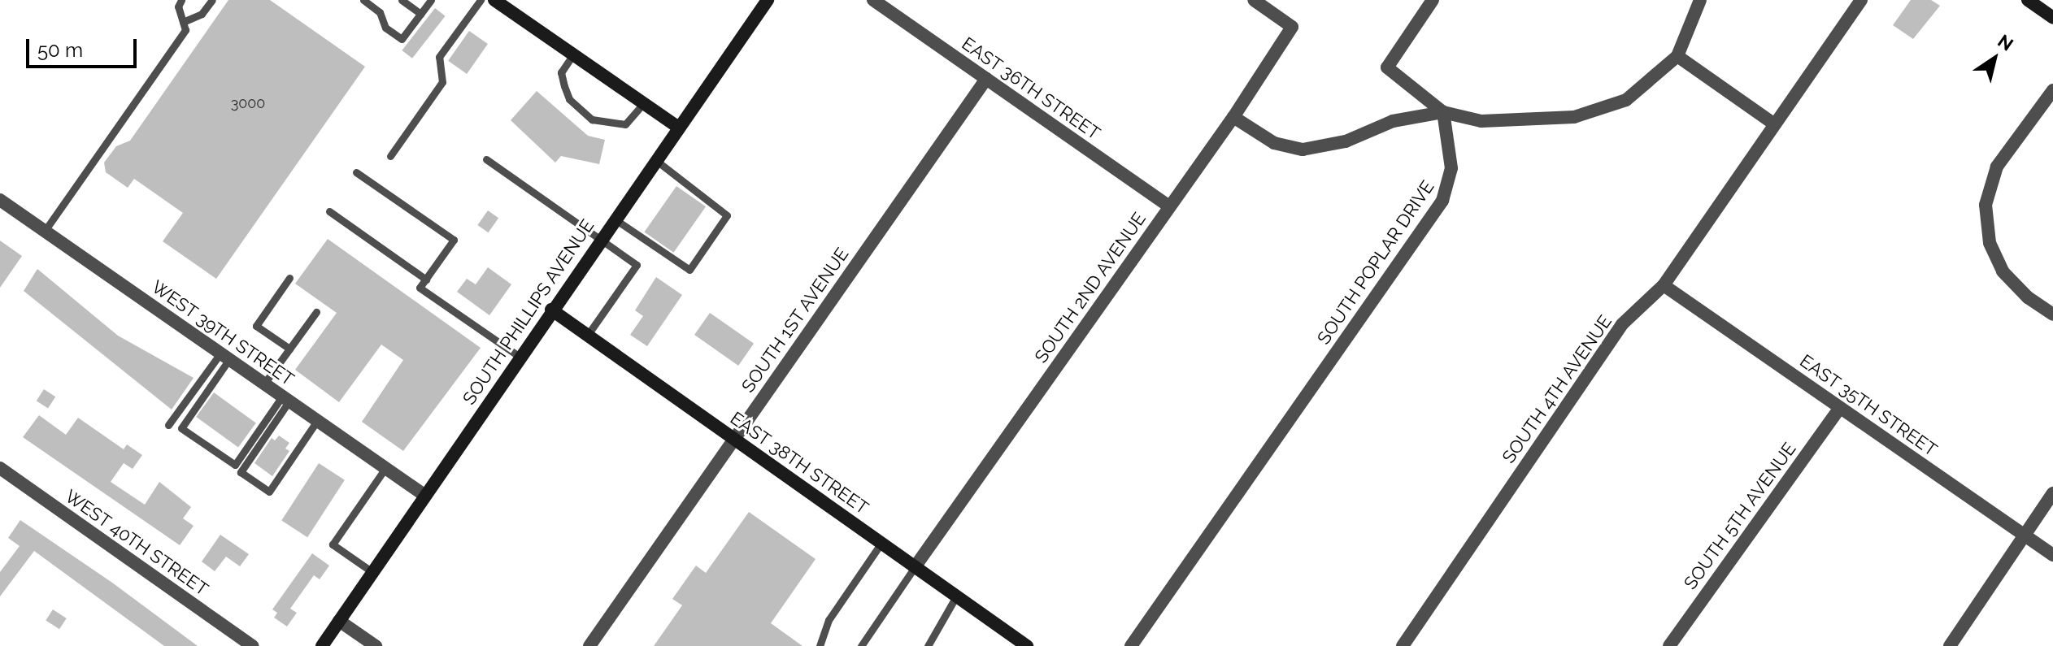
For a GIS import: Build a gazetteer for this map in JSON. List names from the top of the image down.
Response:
{
  "streets": {
    "street": [
      "EAST 36TH STREET",
      "SOUTH POPLAR DRIVE",
      "SOUTH 2ND AVENUE",
      "SOUTH PHILLIPS AVENUE",
      "SOUTH 1ST AVENUE",
      "WEST 39TH STREET",
      "SOUTH 4TH AVENUE",
      "EAST 35TH STREET",
      "EAST 38TH STREET",
      "SOUTH 5TH AVENUE",
      "WEST 40TH STREET"
    ]
  },
  "crossings": [
    ["EAST 36TH STREET", "SOUTH 2ND AVENUE"],
    ["EAST 36TH STREET", "SOUTH 1ST AVENUE"],
    ["SOUTH 2ND AVENUE", "EAST 38TH STREET"],
    ["SOUTH PHILLIPS AVENUE", "WEST 39TH STREET"],
    ["SOUTH PHILLIPS AVENUE", "EAST 38TH STREET"],
    ["SOUTH 1ST AVENUE", "EAST 38TH STREET"],
    ["SOUTH 4TH AVENUE", "EAST 35TH STREET"],
    ["EAST 35TH STREET", "SOUTH 5TH AVENUE"]
  ],
  "house_numbers": ["3000"],
  "scale_bar": "50 m",
  "north": "top right"
}
